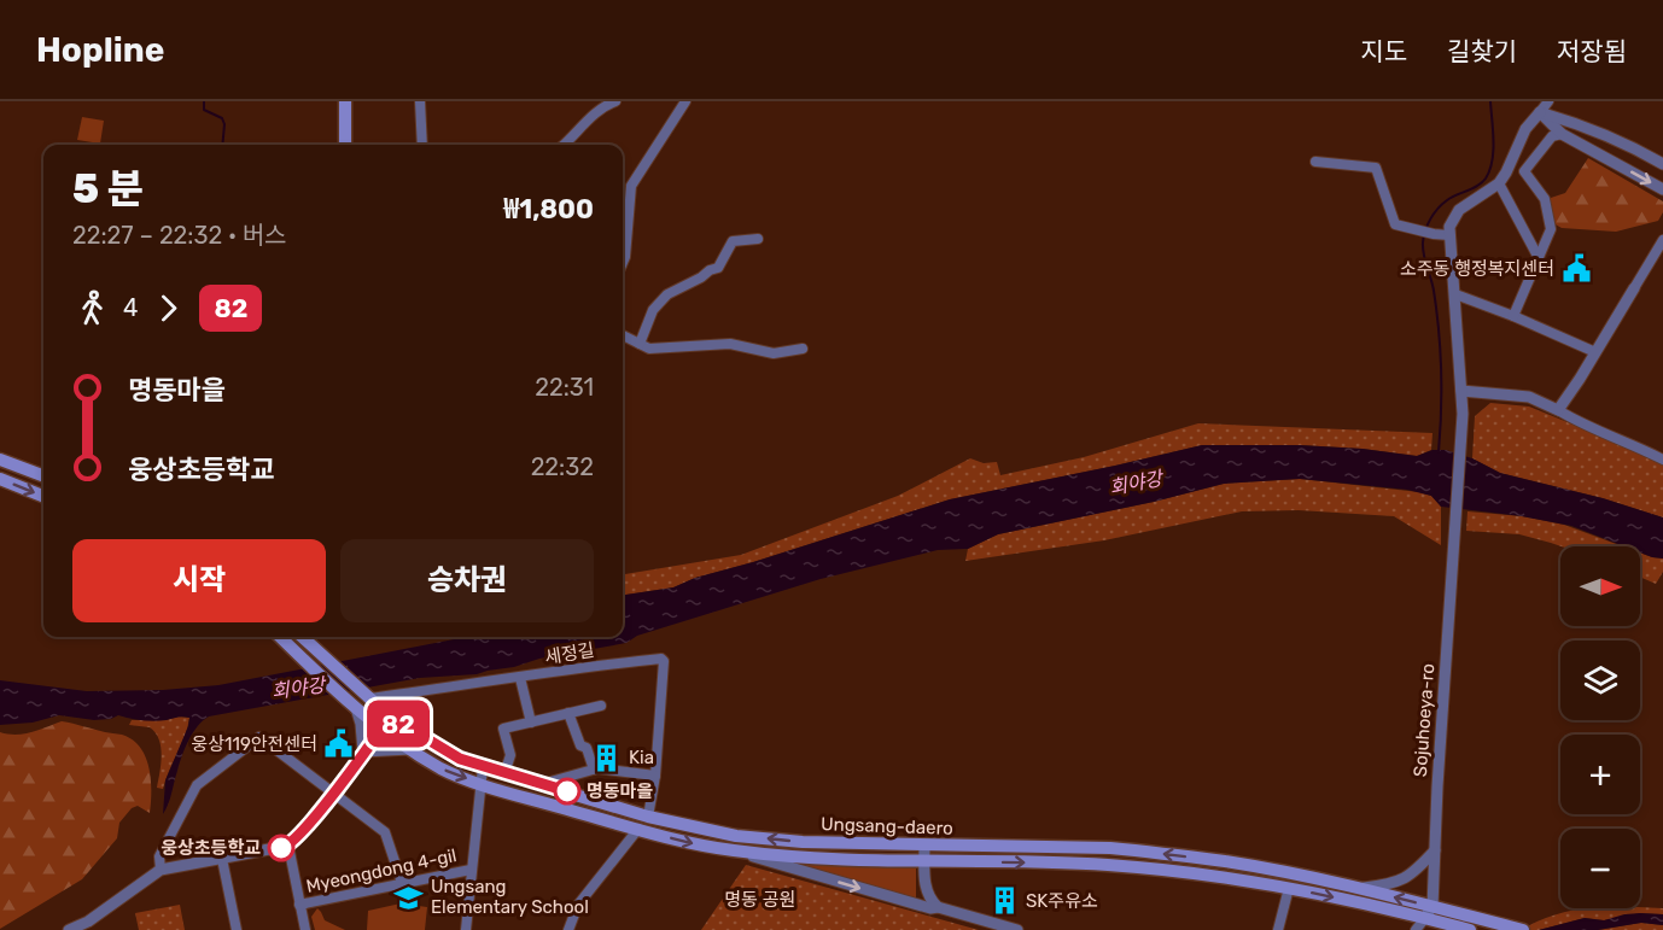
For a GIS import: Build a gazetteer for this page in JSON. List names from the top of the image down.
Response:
{
  "streets": {
    "main road": ["Ungsang-daero"],
    "street": ["세정길", "Sojuhoeya-ro", "Myeongdong 4-gil"]
  },
  "crossings": [
    ["세정길", "Ungsang-daero"],
    ["Sojuhoeya-ro", "Ungsang-daero"]
  ],
  "water": ["회야강"],
  "parks": ["명동 공원"],
  "places": {
    "public building": ["소주동 행정복지센터", "웅상119안전센터"],
    "building": ["Kia", "SK주유소"],
    "other": ["명동마을", "웅상초등학교"],
    "school or university": ["Ungsang Elementary School"]
  },
  "lines": ["bus line 82"],
  "north": "right",
  "page": {
    "header": "Hopline",
    "nav": ["지도", "길찾기", "저장됨"],
    "on_map": "82",
    "heading": ["5 분", "22:27 – 22:32 · 버스", "₩1,800"],
    "legs": ["4", "82"],
    "list": [
      {
        "name": "명동마을",
        "value": "22:31"
      },
      {
        "name": "웅상초등학교",
        "value": "22:32"
      }
    ],
    "buttons": ["시작", "승차권"],
    "map_buttons": ["+", "−"]
  }
}
